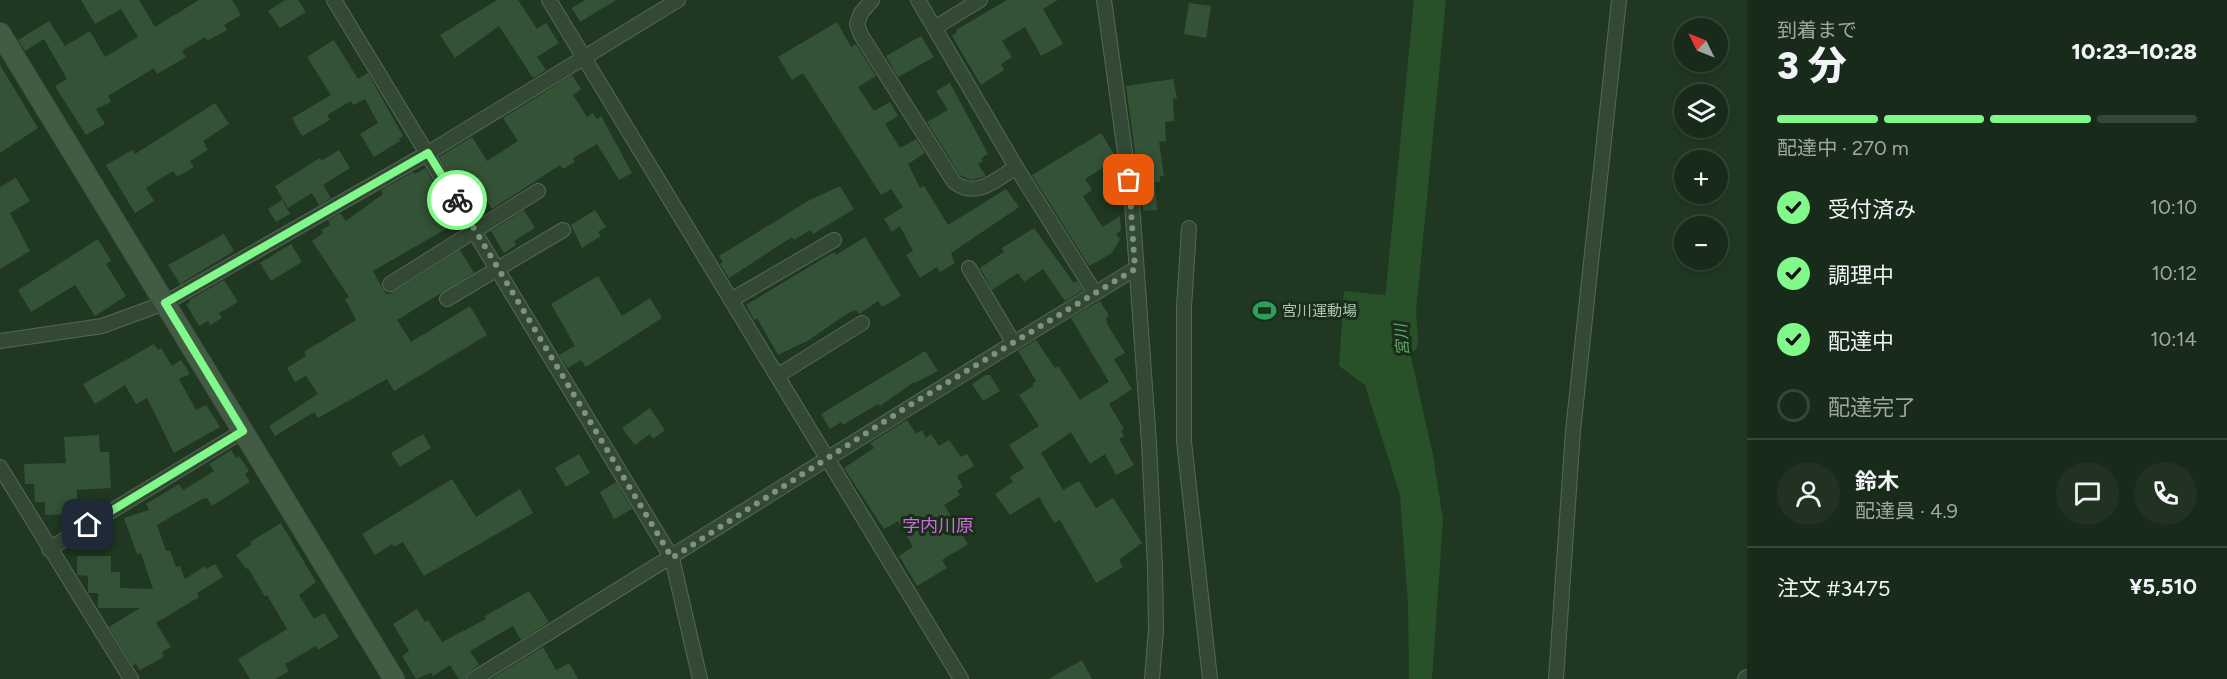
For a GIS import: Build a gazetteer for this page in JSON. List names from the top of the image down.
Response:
{
  "districts": ["字内川原"],
  "water": ["宮川"],
  "places": {
    "sports": ["宮川運動場"]
  },
  "north": "top left",
  "page": {
    "heading": ["3 分", "到着まで", "10:23–10:28"],
    "panel": [
      "鈴木",
      "配達員 · 4.9",
      "注文 #3475",
      "¥5,510"
    ],
    "map_buttons": ["+", "−"],
    "bar": "配達中 · 270 m",
    "list": [
      ["受付済み", "10:10"],
      ["調理中", "10:12"],
      ["配達中", "10:14"],
      "配達完了"
    ]
  }
}
